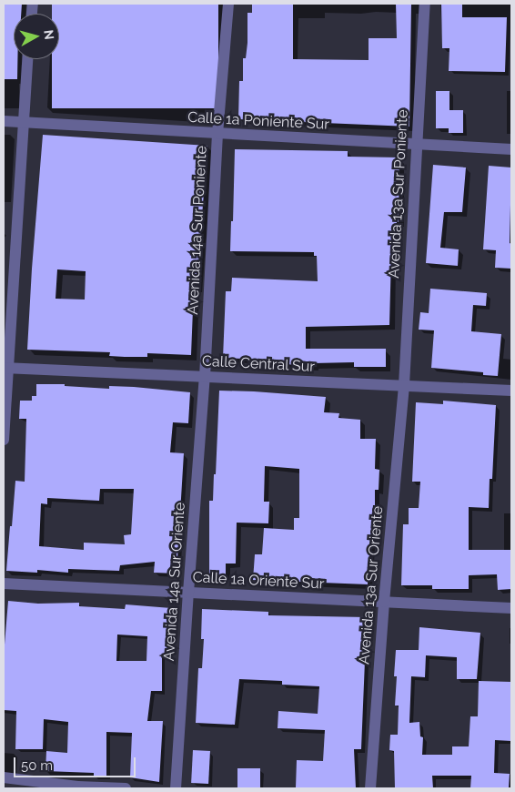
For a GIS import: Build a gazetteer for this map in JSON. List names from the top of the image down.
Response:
{
  "streets": {
    "street": [
      "Calle 1a Poniente Sur",
      "Avenida 13a Sur Poniente",
      "Avenida 14a Sur Poniente",
      "Calle Central Sur",
      "Calle 1a Oriente Sur",
      "Avenida 14a Sur Oriente",
      "Avenida 13a Sur Oriente"
    ]
  },
  "crossings": [
    ["Calle 1a Poniente Sur", "Avenida 13a Sur Poniente"],
    ["Calle 1a Poniente Sur", "Avenida 14a Sur Poniente"],
    ["Avenida 13a Sur Poniente", "Calle Central Sur"],
    ["Avenida 13a Sur Poniente", "Avenida 13a Sur Oriente"],
    ["Avenida 14a Sur Poniente", "Calle Central Sur"],
    ["Avenida 14a Sur Poniente", "Avenida 14a Sur Oriente"],
    ["Calle Central Sur", "Avenida 14a Sur Oriente"],
    ["Calle Central Sur", "Avenida 13a Sur Oriente"],
    ["Calle 1a Oriente Sur", "Avenida 14a Sur Oriente"],
    ["Calle 1a Oriente Sur", "Avenida 13a Sur Oriente"]
  ],
  "scale_bar": "50 m",
  "north": "right"
}
